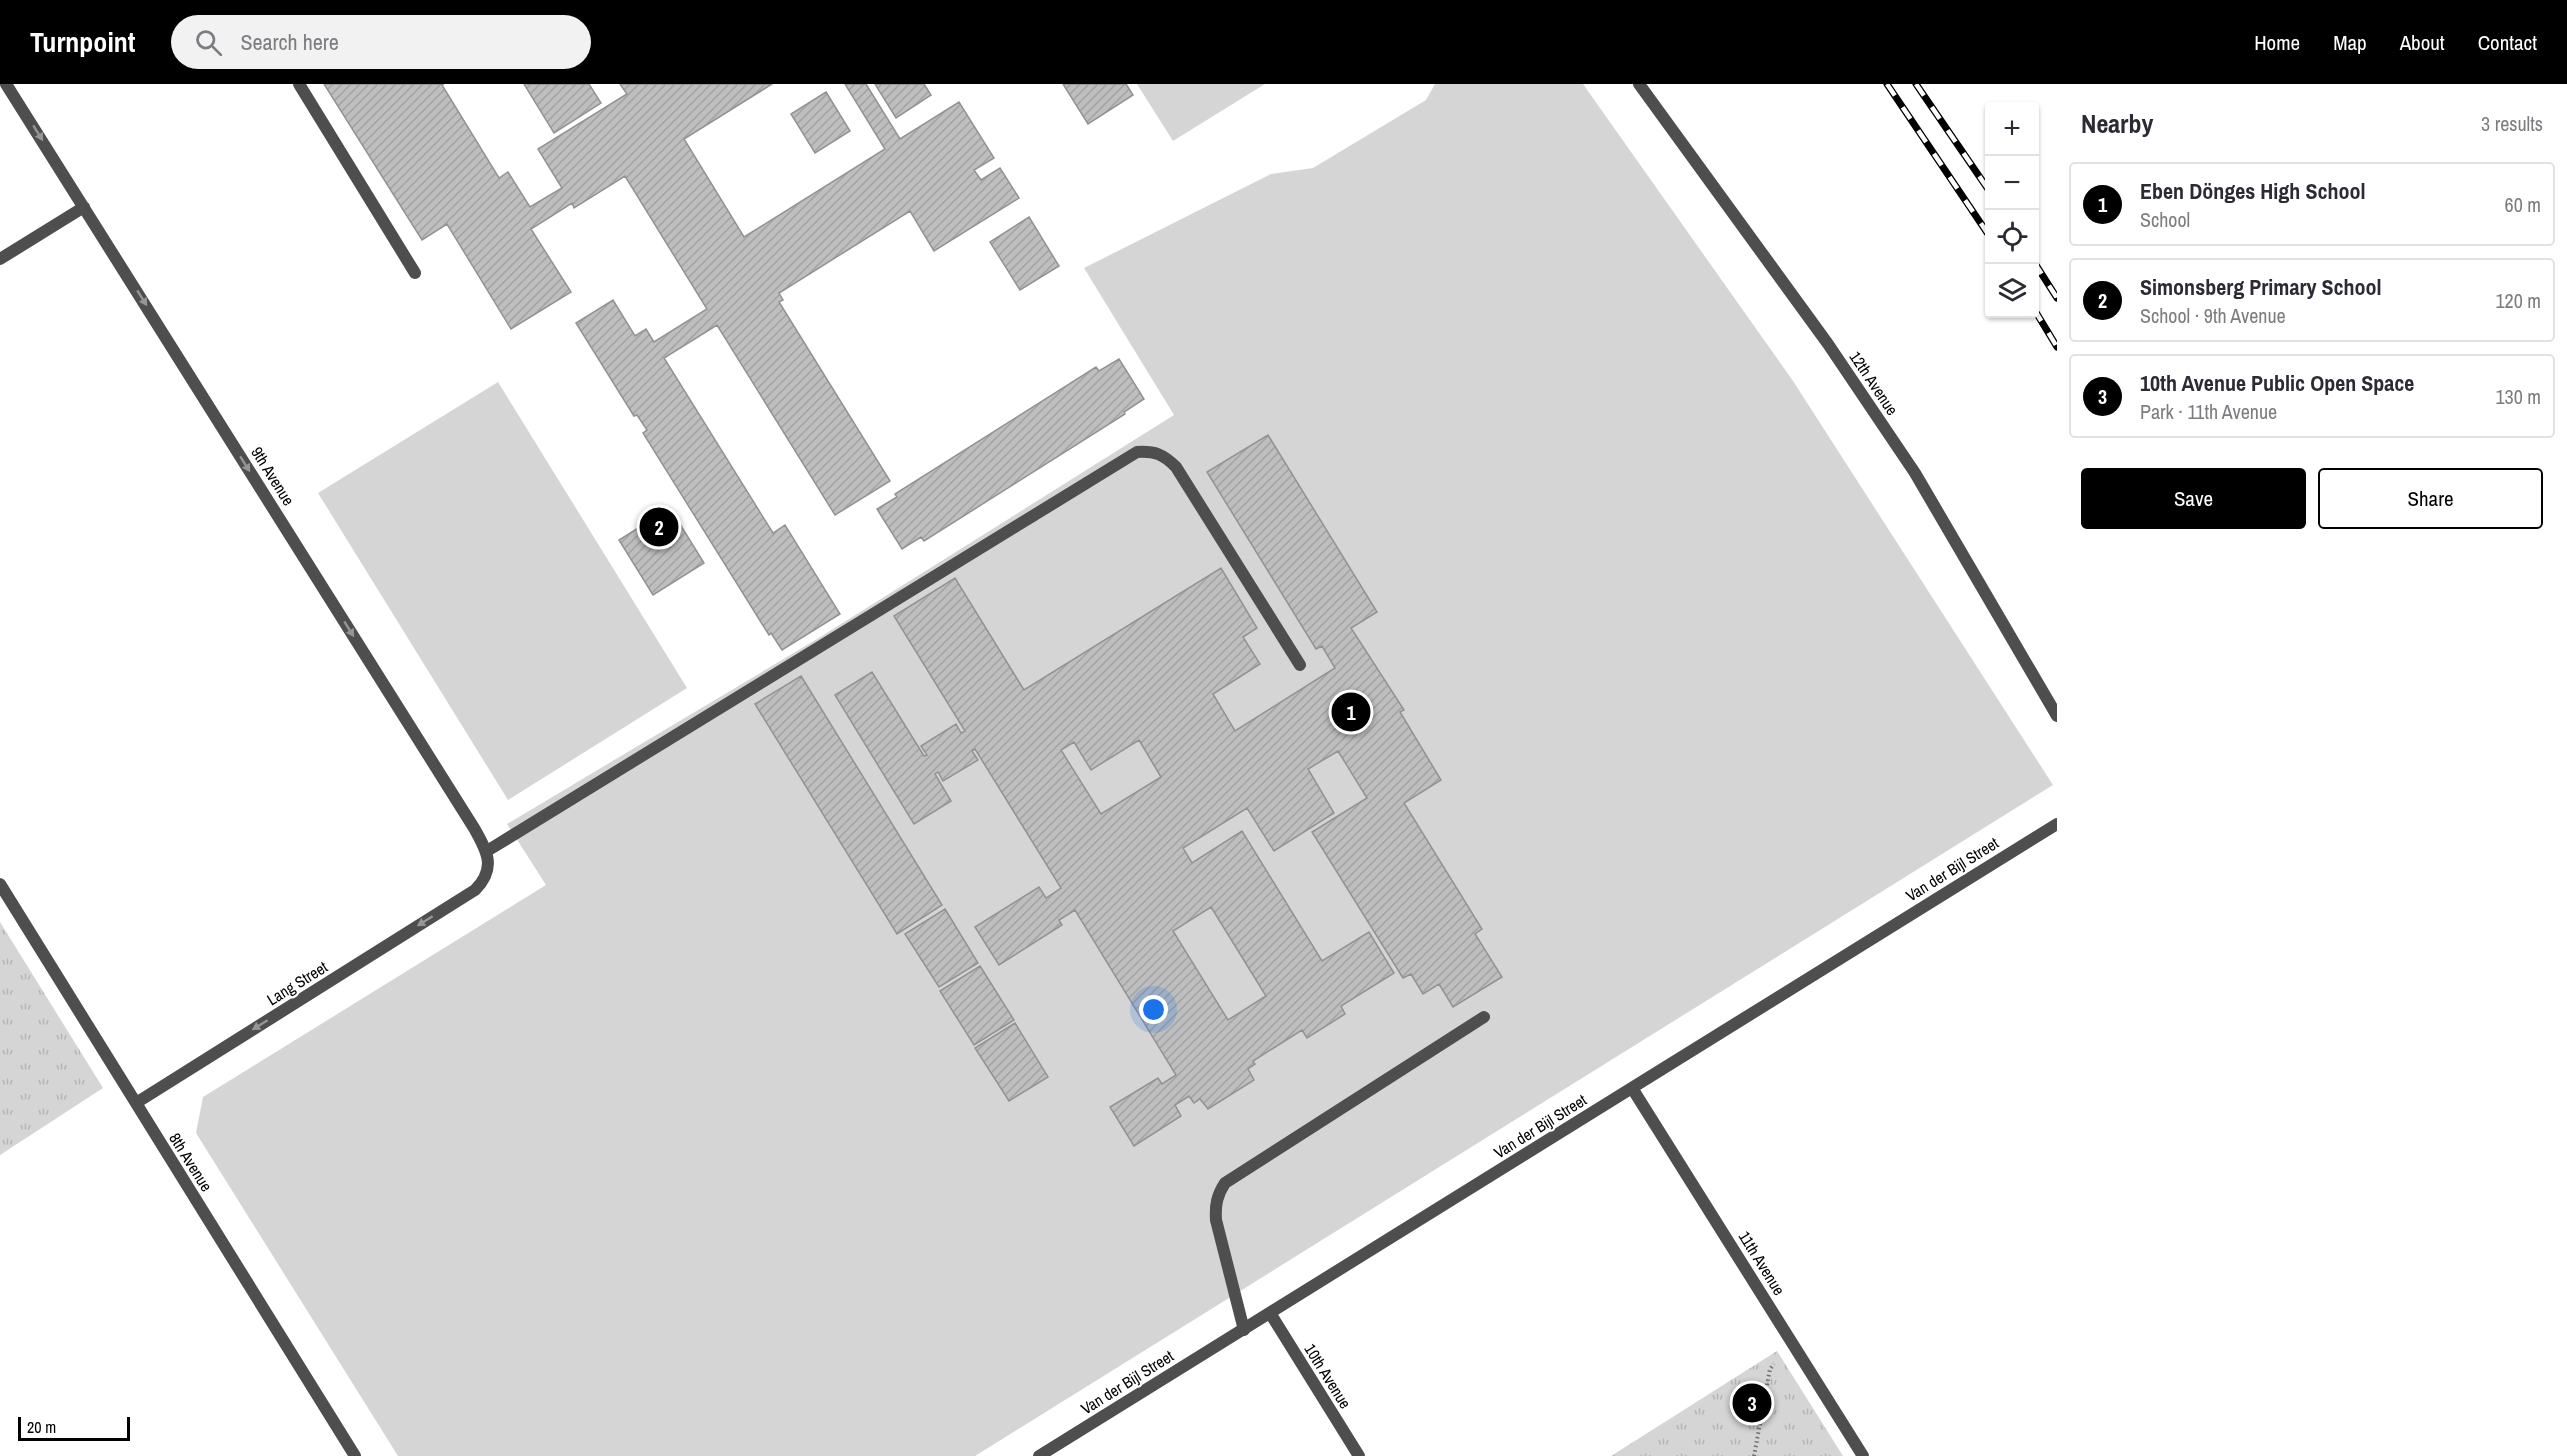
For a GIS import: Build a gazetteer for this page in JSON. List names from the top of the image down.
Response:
{
  "streets": {
    "street": [
      "12th Avenue",
      "9th Avenue",
      "Van der Bijl Street",
      "Lang Street",
      "8th Avenue",
      "11th Avenue",
      "10th Avenue"
    ]
  },
  "crossings": [
    ["9th Avenue", "Lang Street"],
    ["Van der Bijl Street", "11th Avenue"],
    ["Van der Bijl Street", "10th Avenue"],
    ["Lang Street", "8th Avenue"]
  ],
  "one_way": ["9th Avenue", "Lang Street"],
  "scale_bar": "20 m",
  "page": {
    "header": "Turnpoint",
    "search": "Search here",
    "nav": [
      "Home",
      "Map",
      "About",
      "Contact"
    ],
    "heading": ["Nearby", "3 results"],
    "map_buttons": ["+", "−"],
    "list": [
      {
        "mark": "1",
        "name": "Eben Dönges High School",
        "note": "School",
        "value": "60 m"
      },
      {
        "mark": "2",
        "name": "Simonsberg Primary School",
        "note": "School · 9th Avenue",
        "value": "120 m"
      },
      {
        "mark": "3",
        "name": "10th Avenue Public Open Space",
        "note": "Park · 11th Avenue",
        "value": "130 m"
      }
    ],
    "buttons": ["Save", "Share"],
    "pins": ["2", "1", "3"],
    "scale": "20 m"
  }
}
